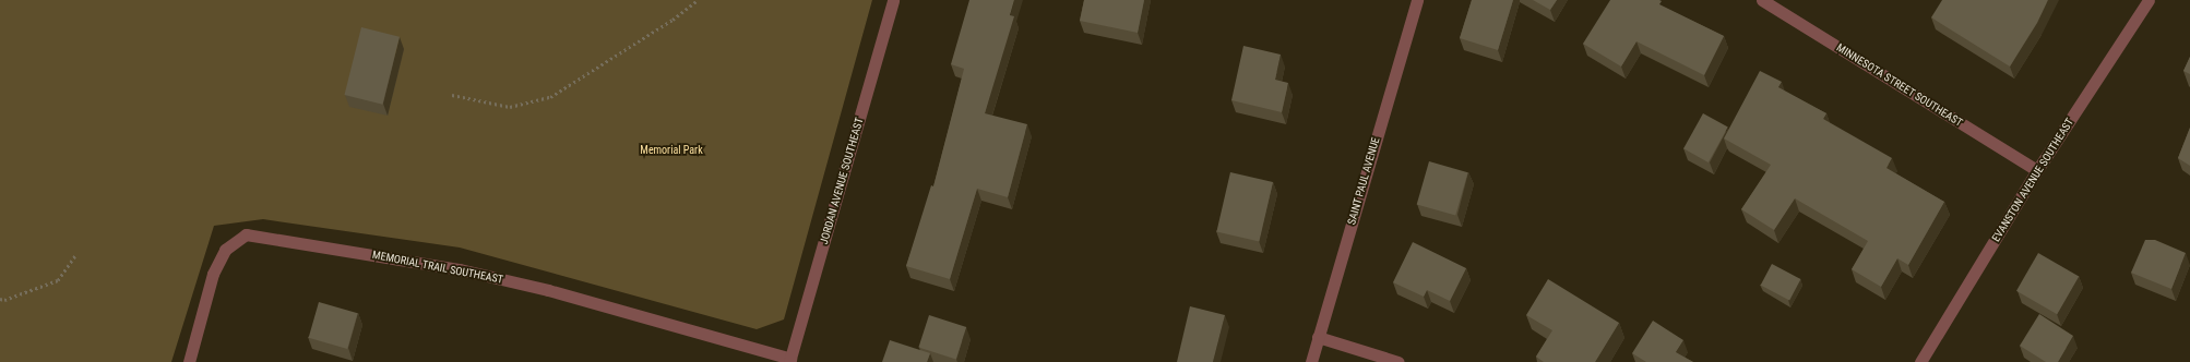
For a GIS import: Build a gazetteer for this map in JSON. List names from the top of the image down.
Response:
{
  "streets": {
    "street": [
      "MINNESOTA STREET SOUTHEAST",
      "EVANSTON AVENUE SOUTHEAST",
      "JORDAN AVENUE SOUTHEAST",
      "SAINT PAUL AVENUE",
      "MEMORIAL TRAIL SOUTHEAST"
    ]
  },
  "crossings": [
    ["MINNESOTA STREET SOUTHEAST", "EVANSTON AVENUE SOUTHEAST"],
    ["JORDAN AVENUE SOUTHEAST", "MEMORIAL TRAIL SOUTHEAST"]
  ],
  "parks": ["Memorial Park"]
}
